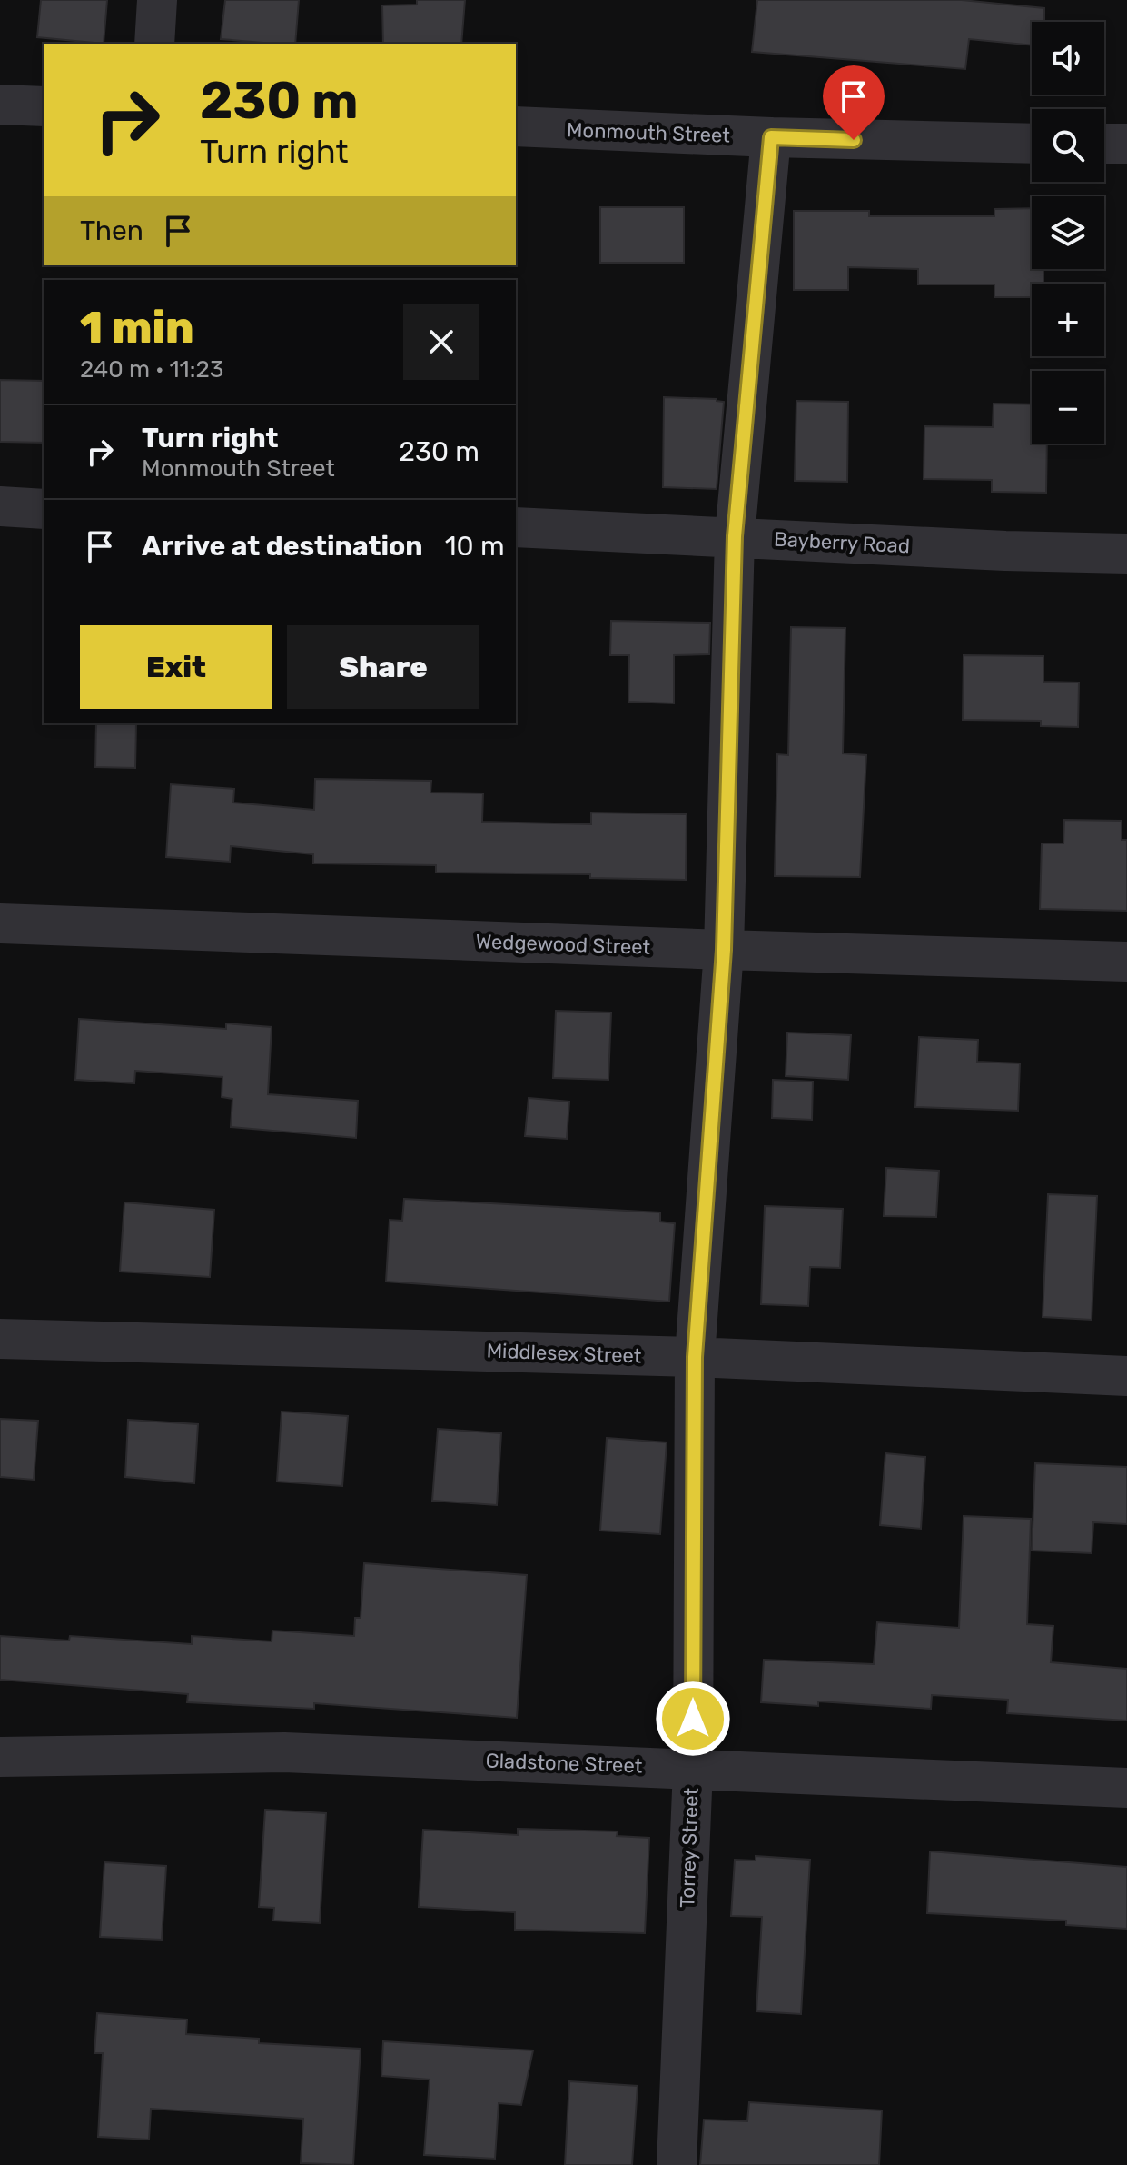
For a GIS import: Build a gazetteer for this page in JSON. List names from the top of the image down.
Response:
{
  "streets": {
    "street": [
      "Monmouth Street",
      "Bayberry Road",
      "Wedgewood Street",
      "Middlesex Street",
      "Gladstone Street",
      "Torrey Street"
    ]
  },
  "crossings": [
    ["Monmouth Street", "Torrey Street"],
    ["Bayberry Road", "Torrey Street"],
    ["Wedgewood Street", "Torrey Street"],
    ["Middlesex Street", "Torrey Street"],
    ["Gladstone Street", "Torrey Street"]
  ],
  "page": {
    "map_buttons": ["+", "−"],
    "turn": ["230 m", "Turn right"],
    "then": "Then",
    "heading": ["1 min", "240 m · 11:23"],
    "list": [
      {
        "name": "Turn right",
        "note": "Monmouth Street",
        "value": "230 m"
      },
      {
        "name": "Arrive at destination",
        "value": "10 m"
      }
    ],
    "buttons": ["Exit", "Share"]
  }
}
